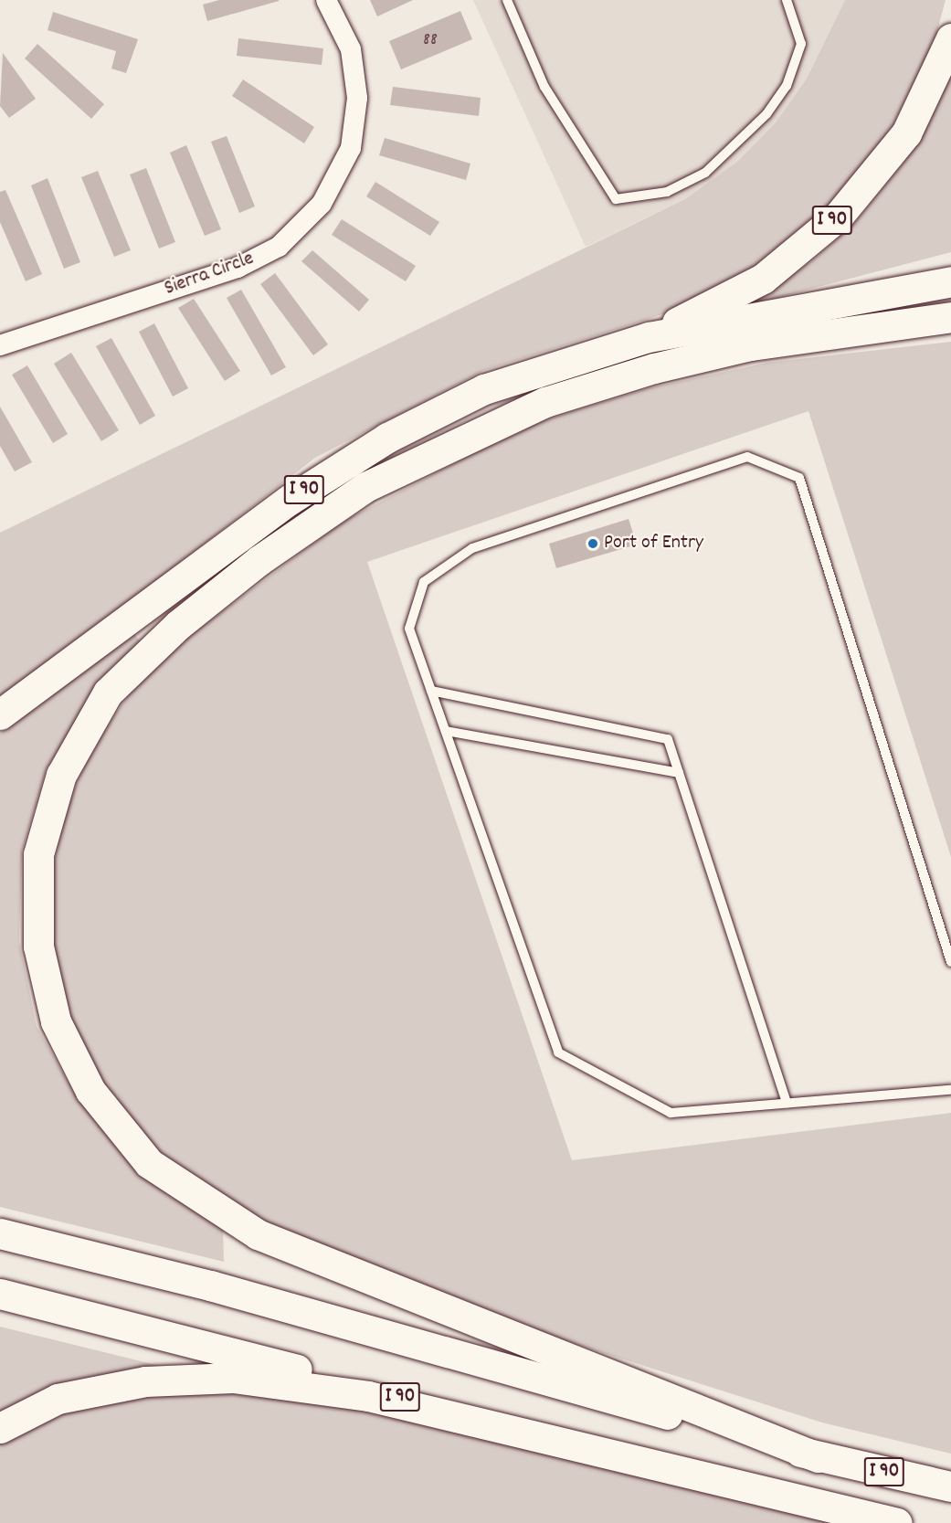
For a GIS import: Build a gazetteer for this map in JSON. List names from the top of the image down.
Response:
{
  "streets": {
    "highway": ["I 90"],
    "street": ["Sierra Circle"]
  },
  "places": ["Port of Entry"],
  "house_numbers": ["88"]
}
